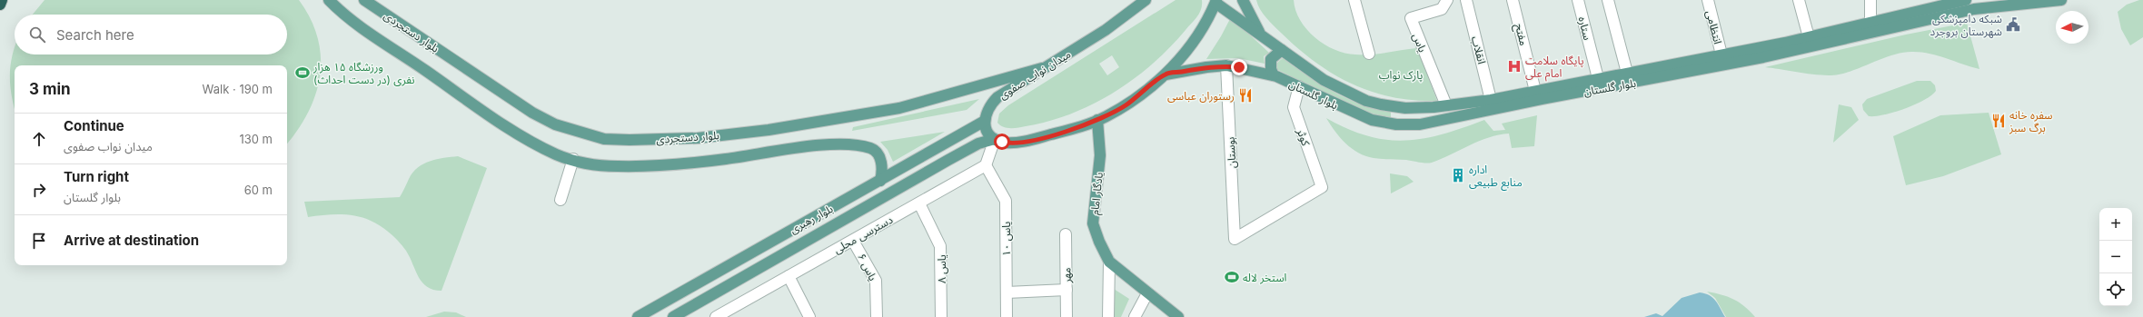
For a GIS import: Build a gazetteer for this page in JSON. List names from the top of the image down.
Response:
{
  "streets": {
    "main road": [
      "بلوار دستجردی",
      "میدان نواب صفوی",
      "بلوار گلستان",
      "یادگار امام",
      "بلوار رهبری"
    ],
    "street": [
      "انتظامی",
      "ستاره",
      "مفتح",
      "یاس",
      "انقلاب",
      "کوثر",
      "بوستان",
      "دسترسی محلی",
      "یاس ۱۰",
      "یاس ۶",
      "یاس ۸",
      "مهر"
    ]
  },
  "crossings": [
    ["انتظامی", "بلوار گلستان"],
    ["ستاره", "بلوار گلستان"],
    ["بلوار دستجردی", "میدان نواب صفوی"],
    ["مفتح", "بلوار گلستان"],
    ["یاس", "بلوار گلستان"],
    ["انقلاب", "بلوار گلستان"],
    ["میدان نواب صفوی", "بلوار رهبری"],
    ["بلوار گلستان", "کوثر"],
    ["بلوار گلستان", "بوستان"],
    ["کوثر", "بوستان"],
    ["دسترسی محلی", "یاس ۱۰"],
    ["دسترسی محلی", "یاس ۶"],
    ["دسترسی محلی", "یاس ۸"]
  ],
  "parks": ["پارک نواب"],
  "places": {
    "public building": ["شبکه دامپزشکی شهرستان بروجرد"],
    "hospital": ["پایگاه سلامت امام علی"],
    "sports": ["ورزشگاه ۱۵ هزار نفری (در دست احداث)", "استخر لاله"],
    "restaurant": ["رستوران عباسی", "سفره خانه برگ سبز"],
    "building": ["اداره منابع طبیعی"]
  },
  "north": "left",
  "page": {
    "search": "Search here",
    "heading": ["3 min", "Walk · 190 m"],
    "list": [
      ["Continue", "میدان نواب صفوی", "130 m"],
      ["Turn right", "بلوار گلستان", "60 m"],
      "Arrive at destination"
    ],
    "map_buttons": ["+", "−"]
  }
}
